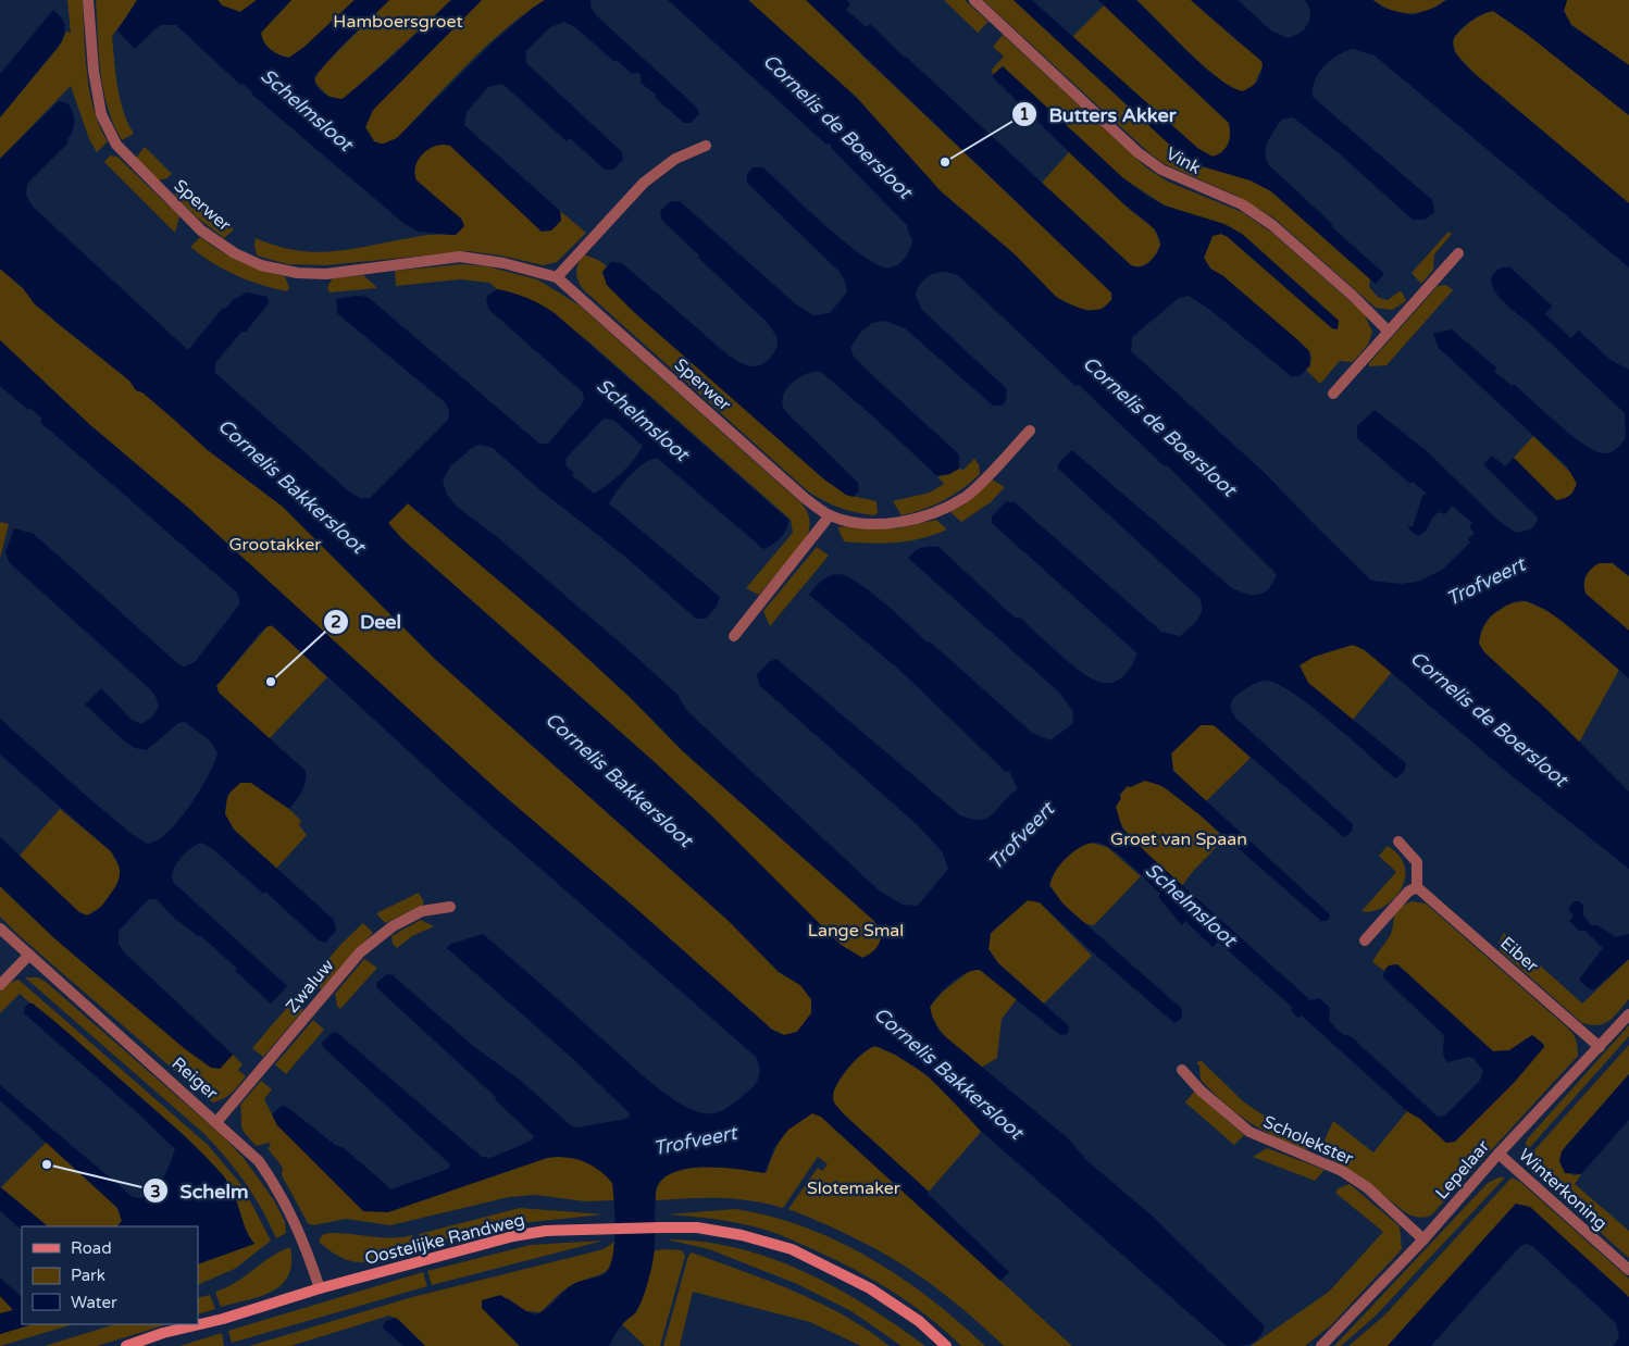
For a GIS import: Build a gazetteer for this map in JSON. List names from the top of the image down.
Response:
{
  "streets": {
    "street": [
      "Vink",
      "Sperwer",
      "Eiber",
      "Zwaluw",
      "Reiger",
      "Scholekster",
      "Lepelaar",
      "Winterkoning",
      "Oostelijke Randweg"
    ]
  },
  "crossings": [
    ["Eiber", "Lepelaar"],
    ["Zwaluw", "Reiger"],
    ["Reiger", "Oostelijke Randweg"],
    ["Scholekster", "Lepelaar"],
    ["Lepelaar", "Winterkoning"]
  ],
  "water": [
    "Schelmsloot",
    "Cornelis de Boersloot",
    "Cornelis Bakkersloot",
    "Trofveert"
  ],
  "parks": [
    "Hamboersgroet",
    "Grootakker",
    "Groet van Spaan",
    "Lange Smal",
    "Slotemaker"
  ],
  "places": ["Butters Akker", "Deel", "Schelm"],
  "legend": ["Road", "Park", "Water"]
}
